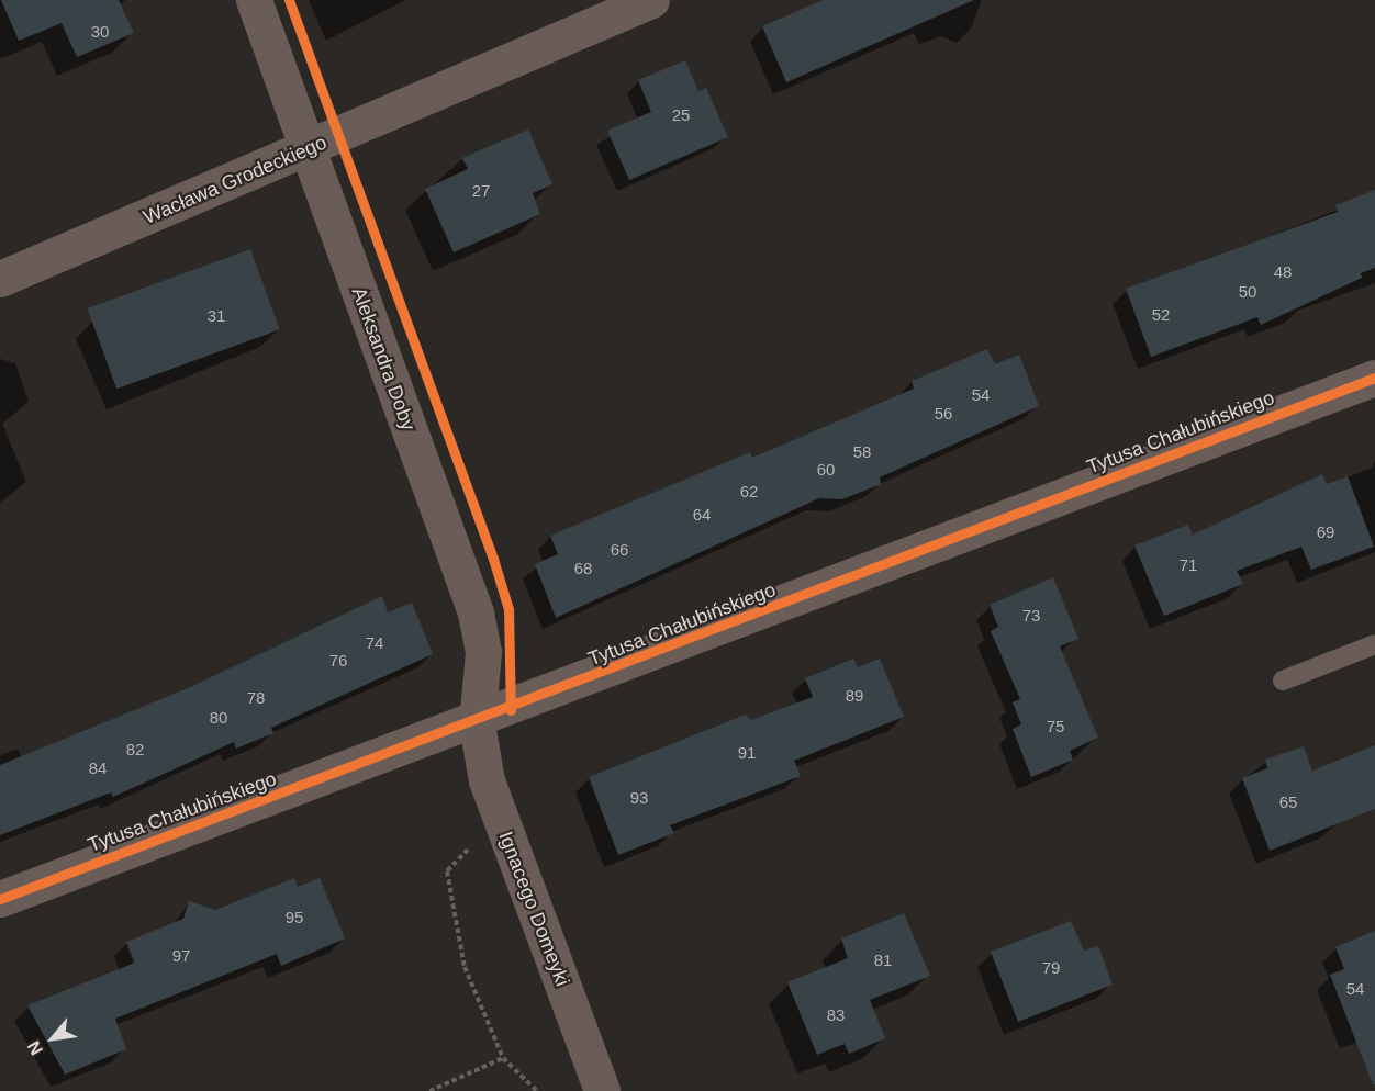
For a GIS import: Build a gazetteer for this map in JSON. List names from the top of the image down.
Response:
{
  "streets": {
    "street": [
      "Wacława Grodeckiego",
      "Aleksandra Doby",
      "Tytusa Chałubińskiego",
      "Ignacego Domeyki"
    ]
  },
  "crossings": [
    ["Wacława Grodeckiego", "Aleksandra Doby"],
    ["Aleksandra Doby", "Tytusa Chałubińskiego"],
    ["Aleksandra Doby", "Ignacego Domeyki"],
    ["Tytusa Chałubińskiego", "Ignacego Domeyki"]
  ],
  "house_numbers": [
    "30",
    "25",
    "27",
    "48",
    "50",
    "52",
    "31",
    "54",
    "56",
    "58",
    "60",
    "62",
    "64",
    "69",
    "66",
    "71",
    "68",
    "73",
    "74",
    "76",
    "89",
    "78",
    "80",
    "75",
    "82",
    "91",
    "84",
    "93",
    "65",
    "95",
    "97",
    "81",
    "79",
    "54",
    "83"
  ],
  "north": "bottom left"
}
